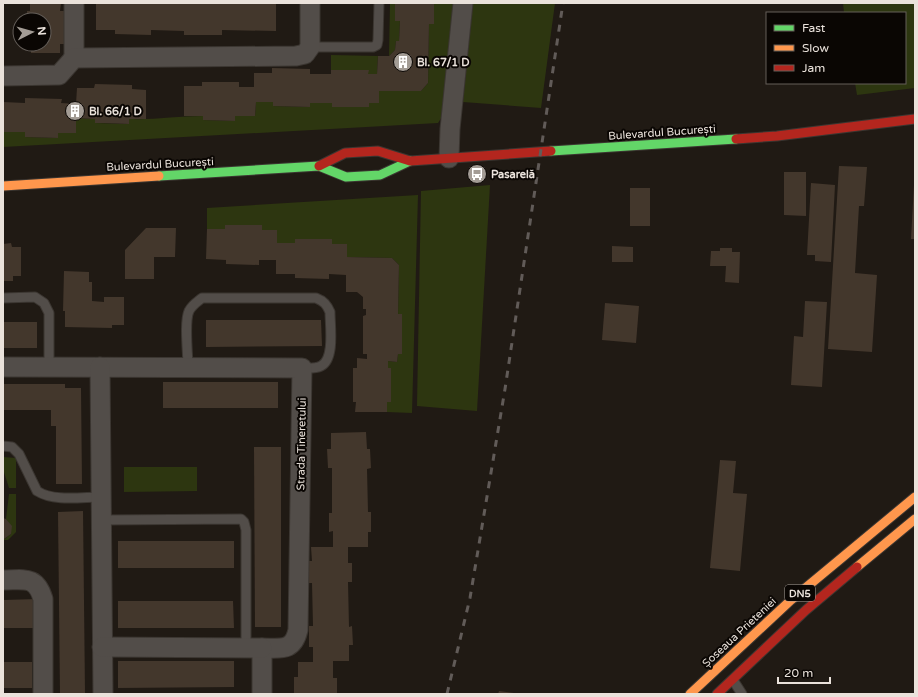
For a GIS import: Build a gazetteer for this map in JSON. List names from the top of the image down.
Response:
{
  "streets": {
    "main road": ["Bulevardul București", "DN5", "Șoseaua Prieteniei"],
    "street": ["Strada Tineretului"]
  },
  "places": {
    "building": ["Bl. 67/1 D", "Bl. 66/1 D"],
    "bus stop": ["Pasarelă"]
  },
  "legend": ["Fast", "Slow", "Jam"],
  "scale_bar": "20 m",
  "north": "right"
}
